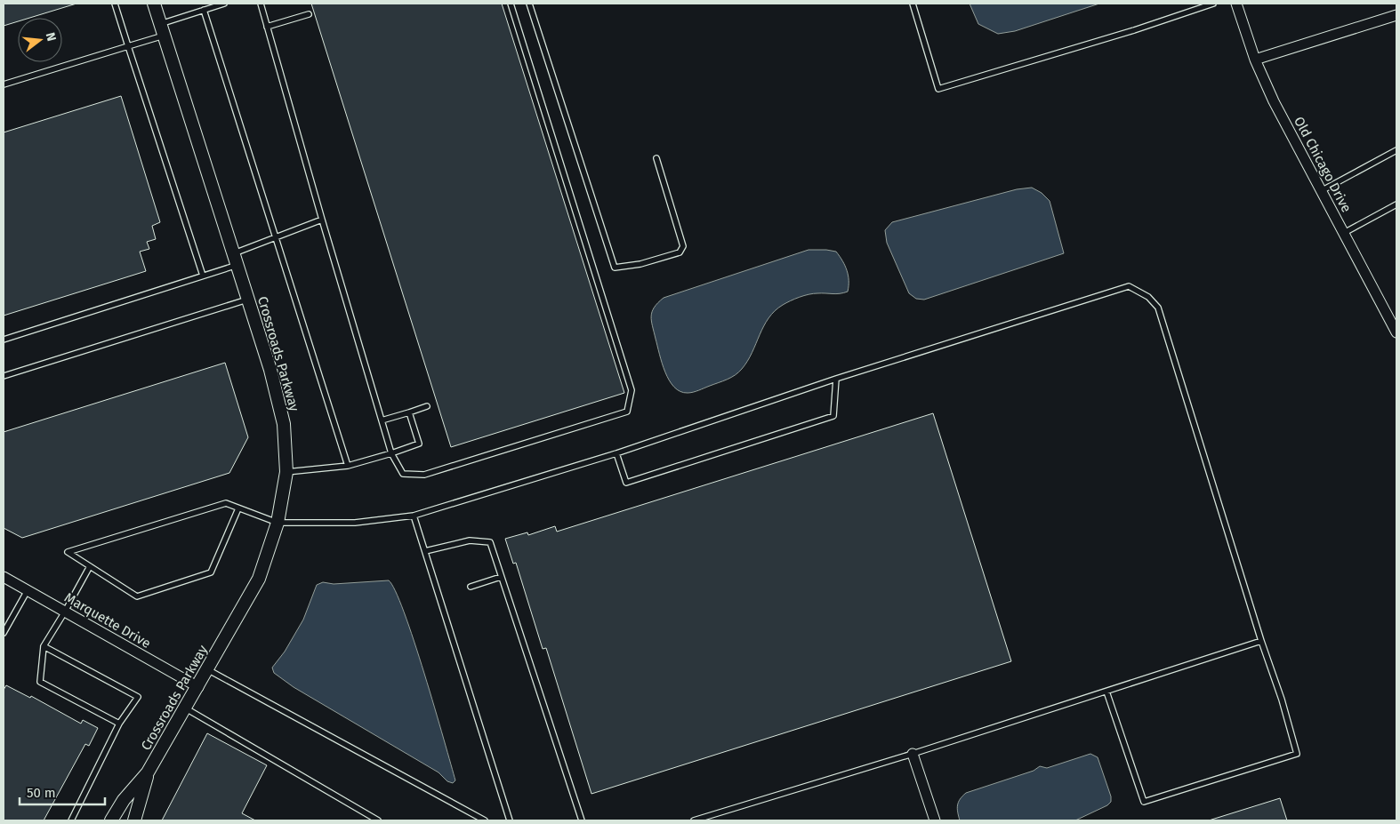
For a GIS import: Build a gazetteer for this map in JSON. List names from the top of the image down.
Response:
{
  "streets": {
    "street": ["Old Chicago Drive", "Crossroads Parkway", "Marquette Drive"]
  },
  "crossings": [
    ["Crossroads Parkway", "Marquette Drive"]
  ],
  "scale_bar": "50 m",
  "north": "right"
}
